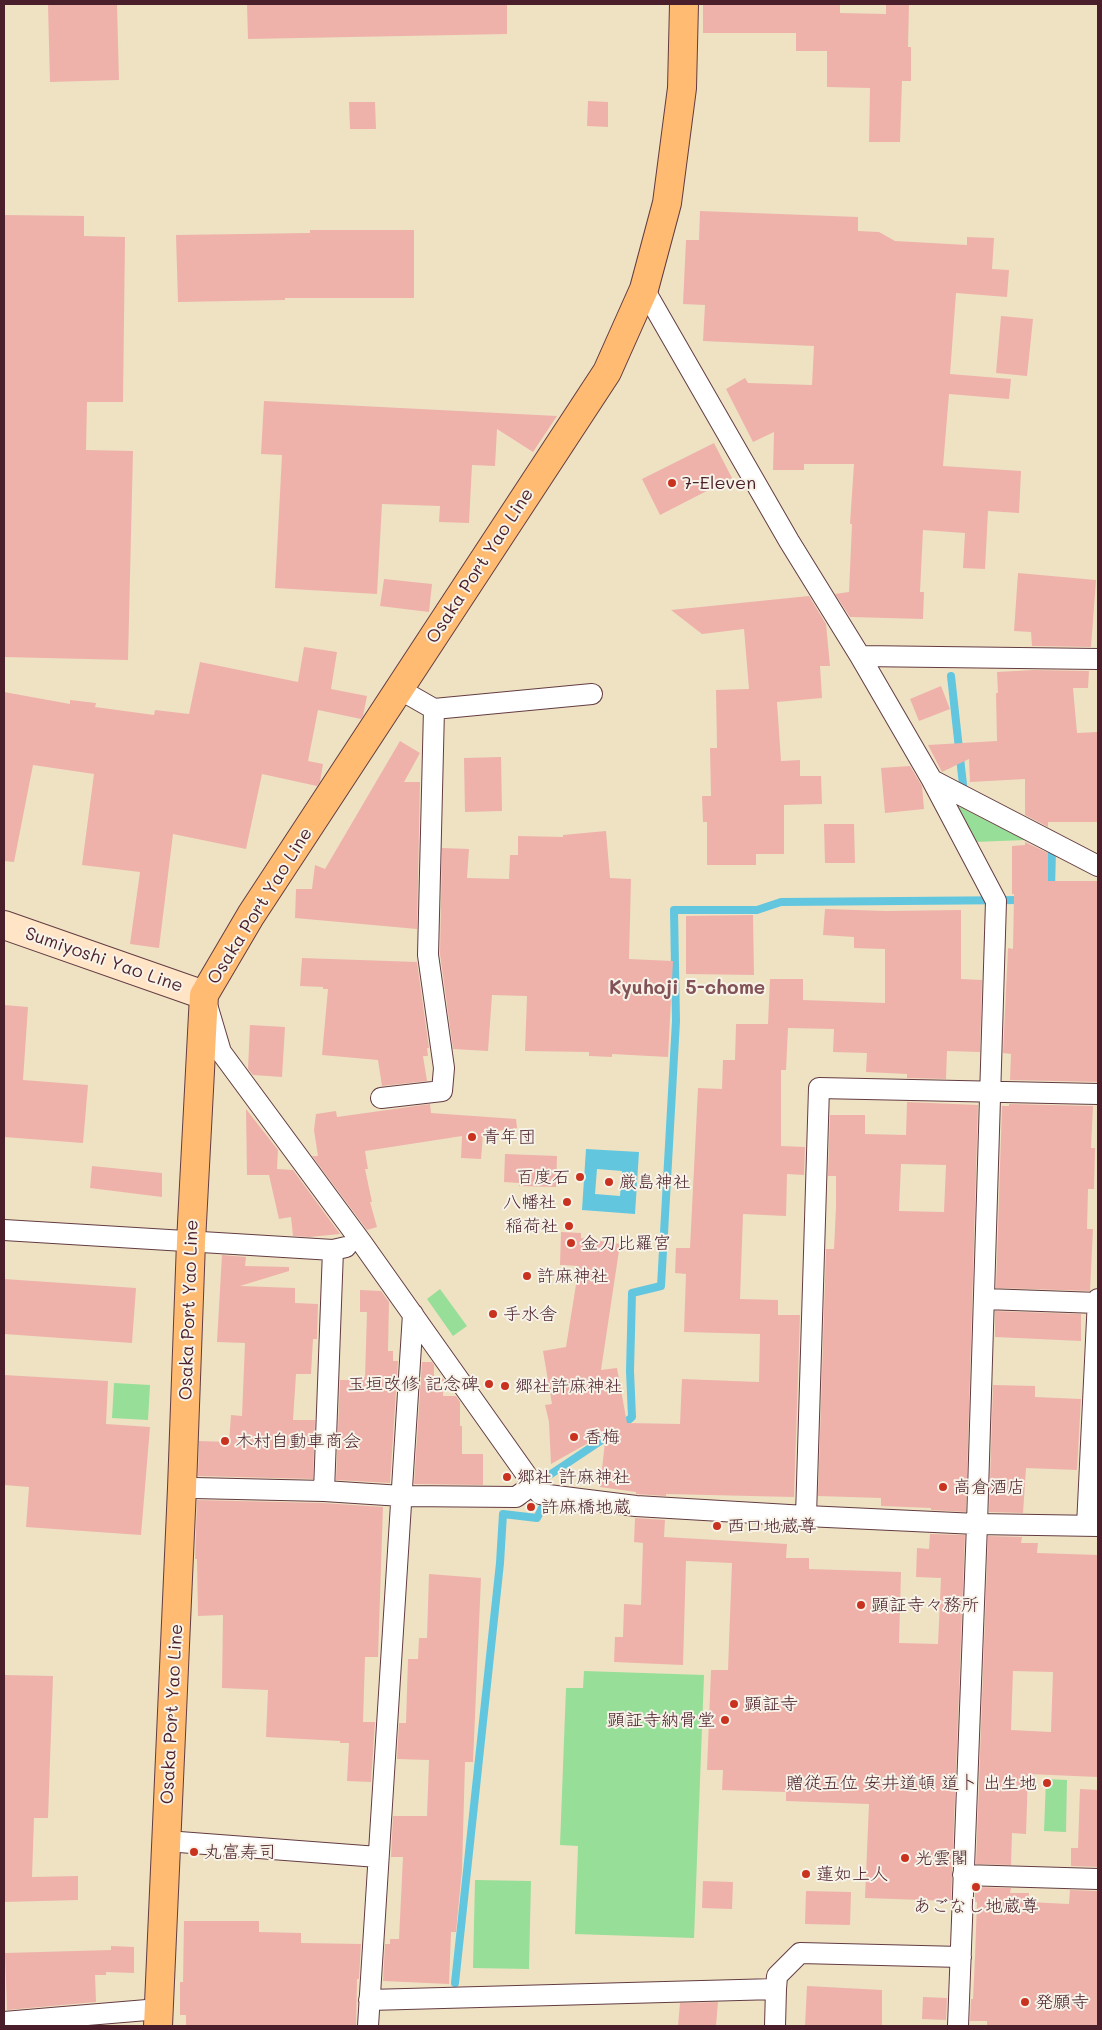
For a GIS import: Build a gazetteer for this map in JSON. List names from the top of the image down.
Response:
{
  "streets": {
    "main road": ["Osaka Port Yao Line", "Sumiyoshi Yao Line"]
  },
  "crossings": [
    ["Osaka Port Yao Line", "Sumiyoshi Yao Line"]
  ],
  "districts": ["Kyuhoji 5-chome"],
  "places": [
    "7-Eleven",
    "青年団",
    "百度石",
    "厳島神社",
    "八幡社",
    "稲荷社",
    "金刀比羅宮",
    "許麻神社",
    "手水舎",
    "玉垣改修 記念碑",
    "郷社許麻神社",
    "香梅",
    "木村自動車商会",
    "郷社 許麻神社",
    "高倉酒店",
    "許麻橋地蔵",
    "西口地蔵尊",
    "顕証寺々務所",
    "顕証寺",
    "顕証寺納骨堂",
    "贈従五位 安井道頓 道卜 出生地",
    "丸富寿司",
    "光雲閣",
    "蓮如上人",
    "あごなし地蔵尊",
    "発願寺"
  ]
}
